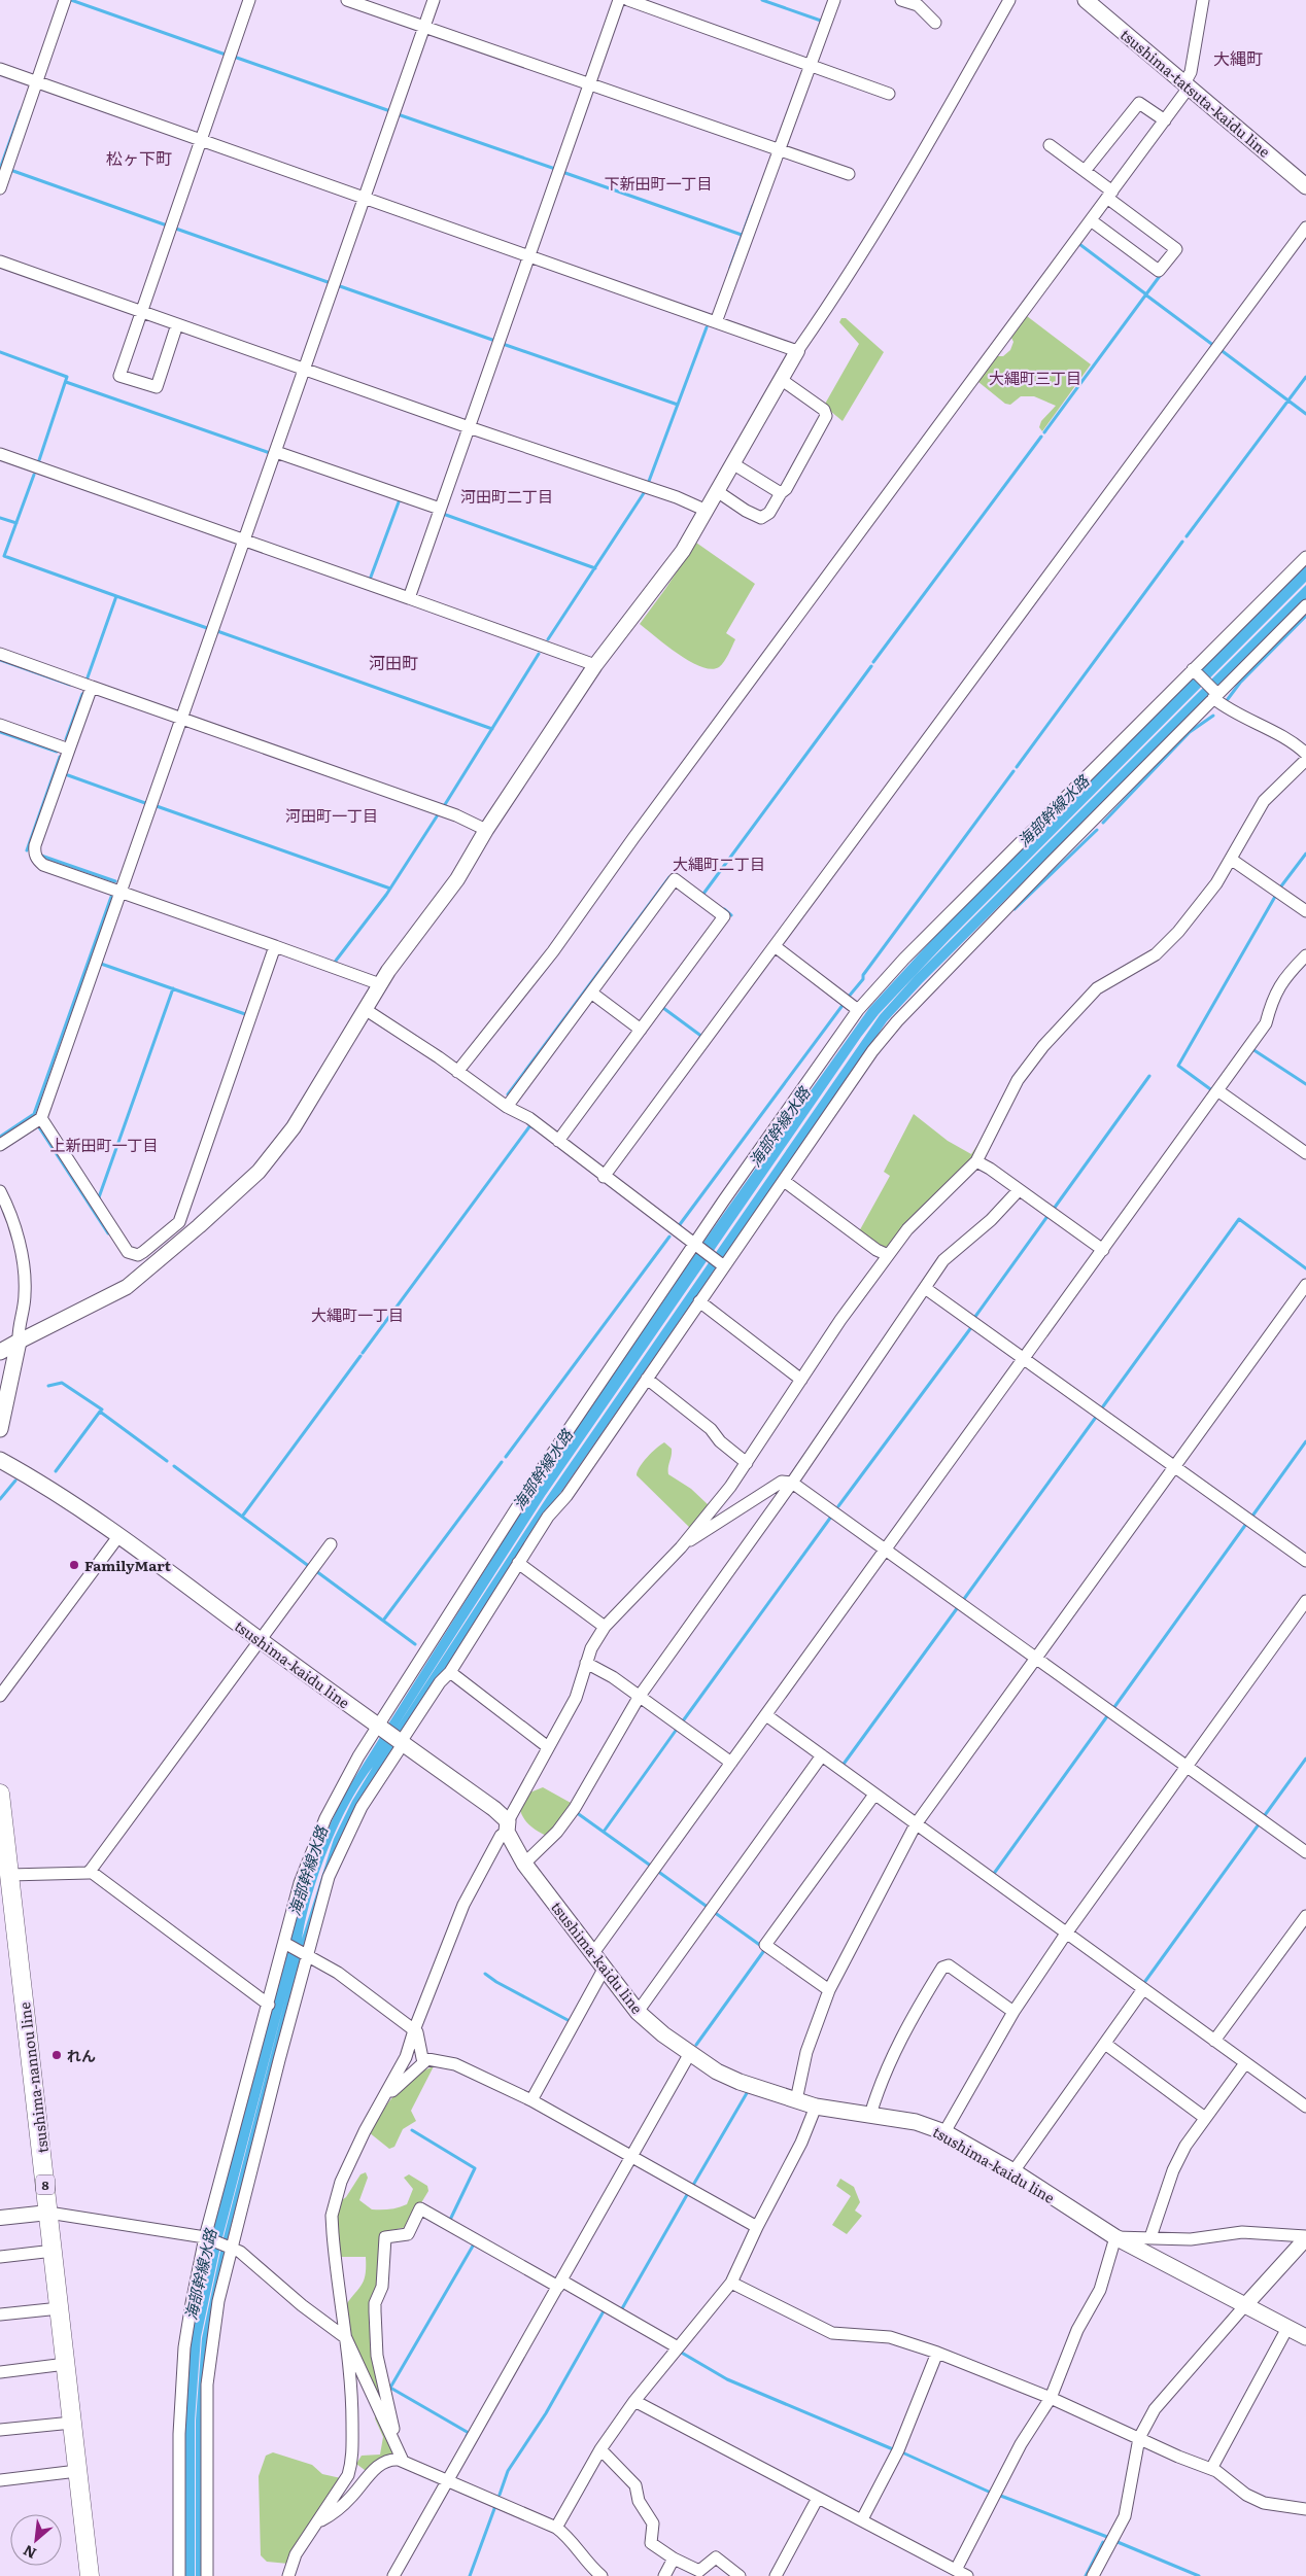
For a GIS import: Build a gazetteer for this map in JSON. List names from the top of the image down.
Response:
{
  "streets": {
    "main road": [
      "tsushima-tatsuta-kaidu line",
      "tsushima-kaidu line",
      "tsushima-nannou line",
      "8"
    ]
  },
  "districts": [
    "大縄町",
    "松ヶ下町",
    "下新田町一丁目",
    "大縄町三丁目",
    "河田町二丁目",
    "河田町",
    "河田町一丁目",
    "大縄町二丁目",
    "上新田町一丁目",
    "大縄町一丁目"
  ],
  "water": ["海部幹線水路"],
  "places": ["FamilyMart", "れん"],
  "north": "bottom left"
}
